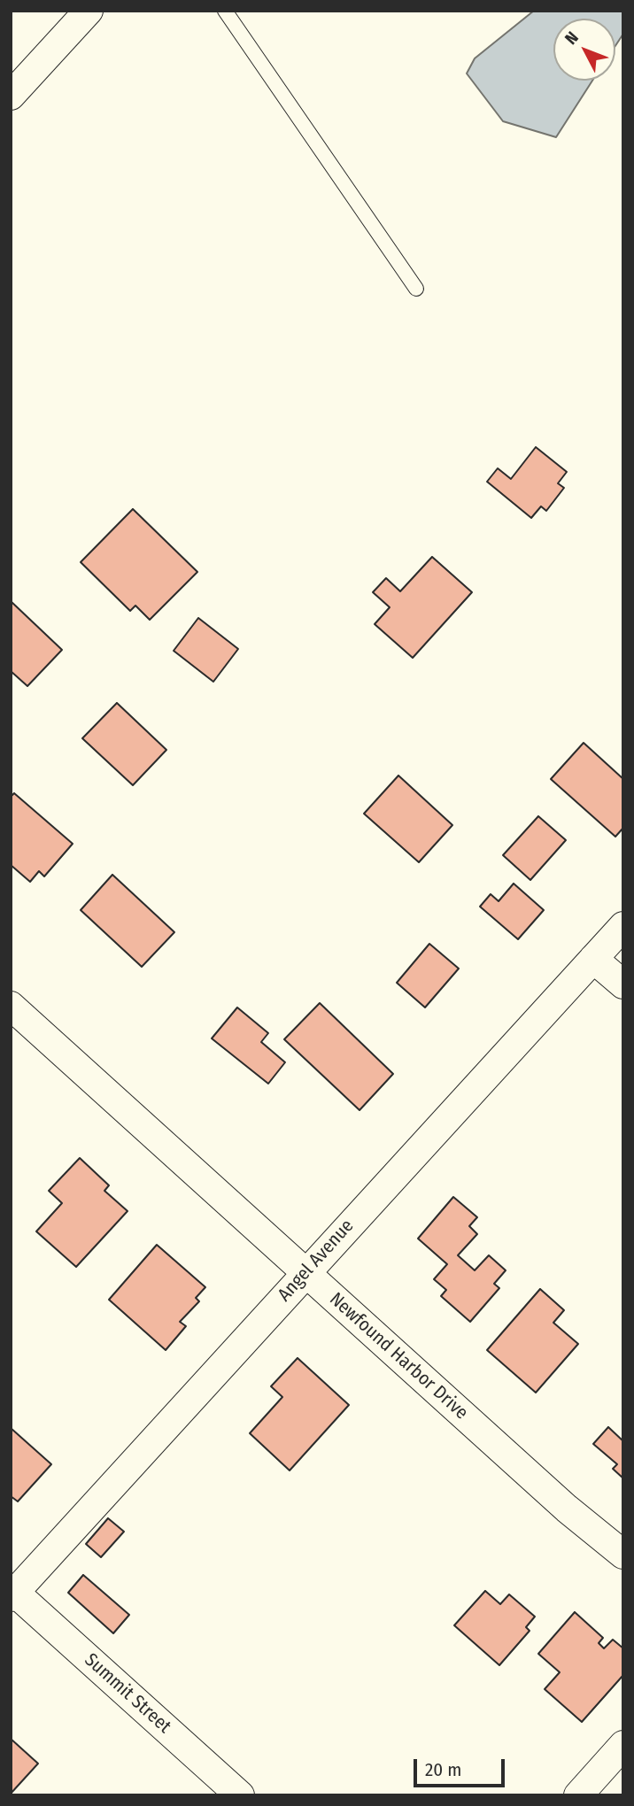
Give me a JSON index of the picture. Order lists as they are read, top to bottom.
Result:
{
  "streets": {
    "street": ["Angel Avenue", "Newfound Harbor Drive", "Summit Street"]
  },
  "crossings": [
    ["Angel Avenue", "Newfound Harbor Drive"],
    ["Angel Avenue", "Summit Street"]
  ],
  "scale_bar": "20 m",
  "north": "top left"
}
